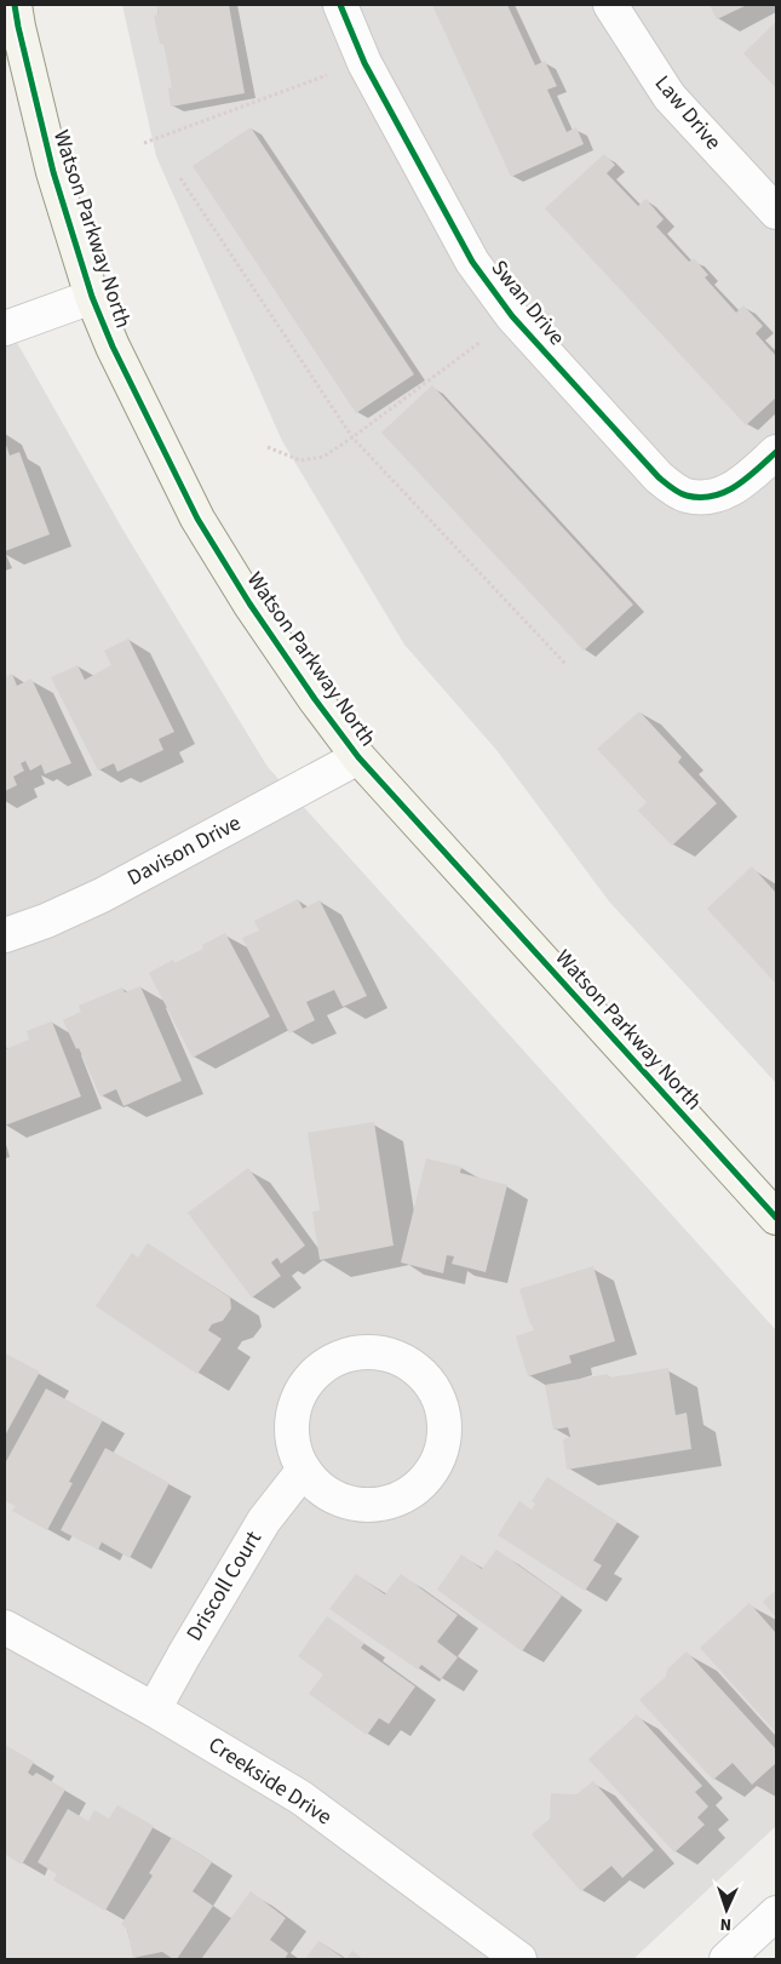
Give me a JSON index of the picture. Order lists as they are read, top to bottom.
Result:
{
  "streets": {
    "main road": ["Watson Parkway North"],
    "street": [
      "Law Drive",
      "Swan Drive",
      "Davison Drive",
      "Driscoll Court",
      "Creekside Drive"
    ]
  },
  "crossings": [
    ["Watson Parkway North", "Davison Drive"],
    ["Driscoll Court", "Creekside Drive"]
  ],
  "north": "bottom"
}
